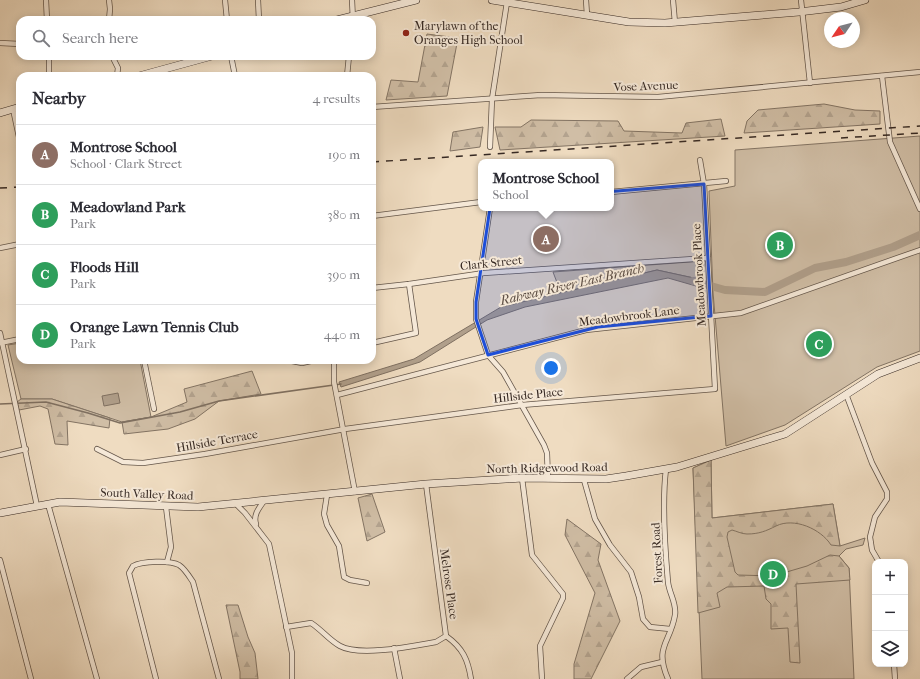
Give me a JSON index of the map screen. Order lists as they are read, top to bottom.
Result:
{
  "streets": {
    "street": [
      "Vose Avenue",
      "Clark Street",
      "Meadowbrook Place",
      "Meadowbrook Lane",
      "Hillside Place",
      "Hillside Terrace",
      "North Ridgewood Road",
      "South Valley Road",
      "Forest Road",
      "Melrose Place"
    ]
  },
  "crossings": [
    ["Clark Street", "Meadowbrook Place"],
    ["Meadowbrook Place", "Meadowbrook Lane"],
    ["Meadowbrook Place", "Hillside Place"],
    ["Hillside Place", "Hillside Terrace"],
    ["North Ridgewood Road", "South Valley Road"],
    ["North Ridgewood Road", "Forest Road"],
    ["North Ridgewood Road", "Melrose Place"]
  ],
  "water": ["Rahway River East Branch"],
  "places": ["Marylawn of the Oranges High School"],
  "north": "bottom left",
  "page": {
    "search": "Search here",
    "heading": ["Nearby", "4 results"],
    "list": [
      {
        "mark": "A",
        "name": "Montrose School",
        "note": "School · Clark Street",
        "value": "190 m"
      },
      {
        "mark": "B",
        "name": "Meadowland Park",
        "note": "Park",
        "value": "380 m"
      },
      {
        "mark": "C",
        "name": "Floods Hill",
        "note": "Park",
        "value": "390 m"
      },
      {
        "mark": "D",
        "name": "Orange Lawn Tennis Club",
        "note": "Park",
        "value": "440 m"
      }
    ],
    "popup": ["Montrose School", "School"],
    "pins": [
      "A",
      "B",
      "C",
      "D"
    ],
    "map_buttons": ["+", "−"]
  }
}
